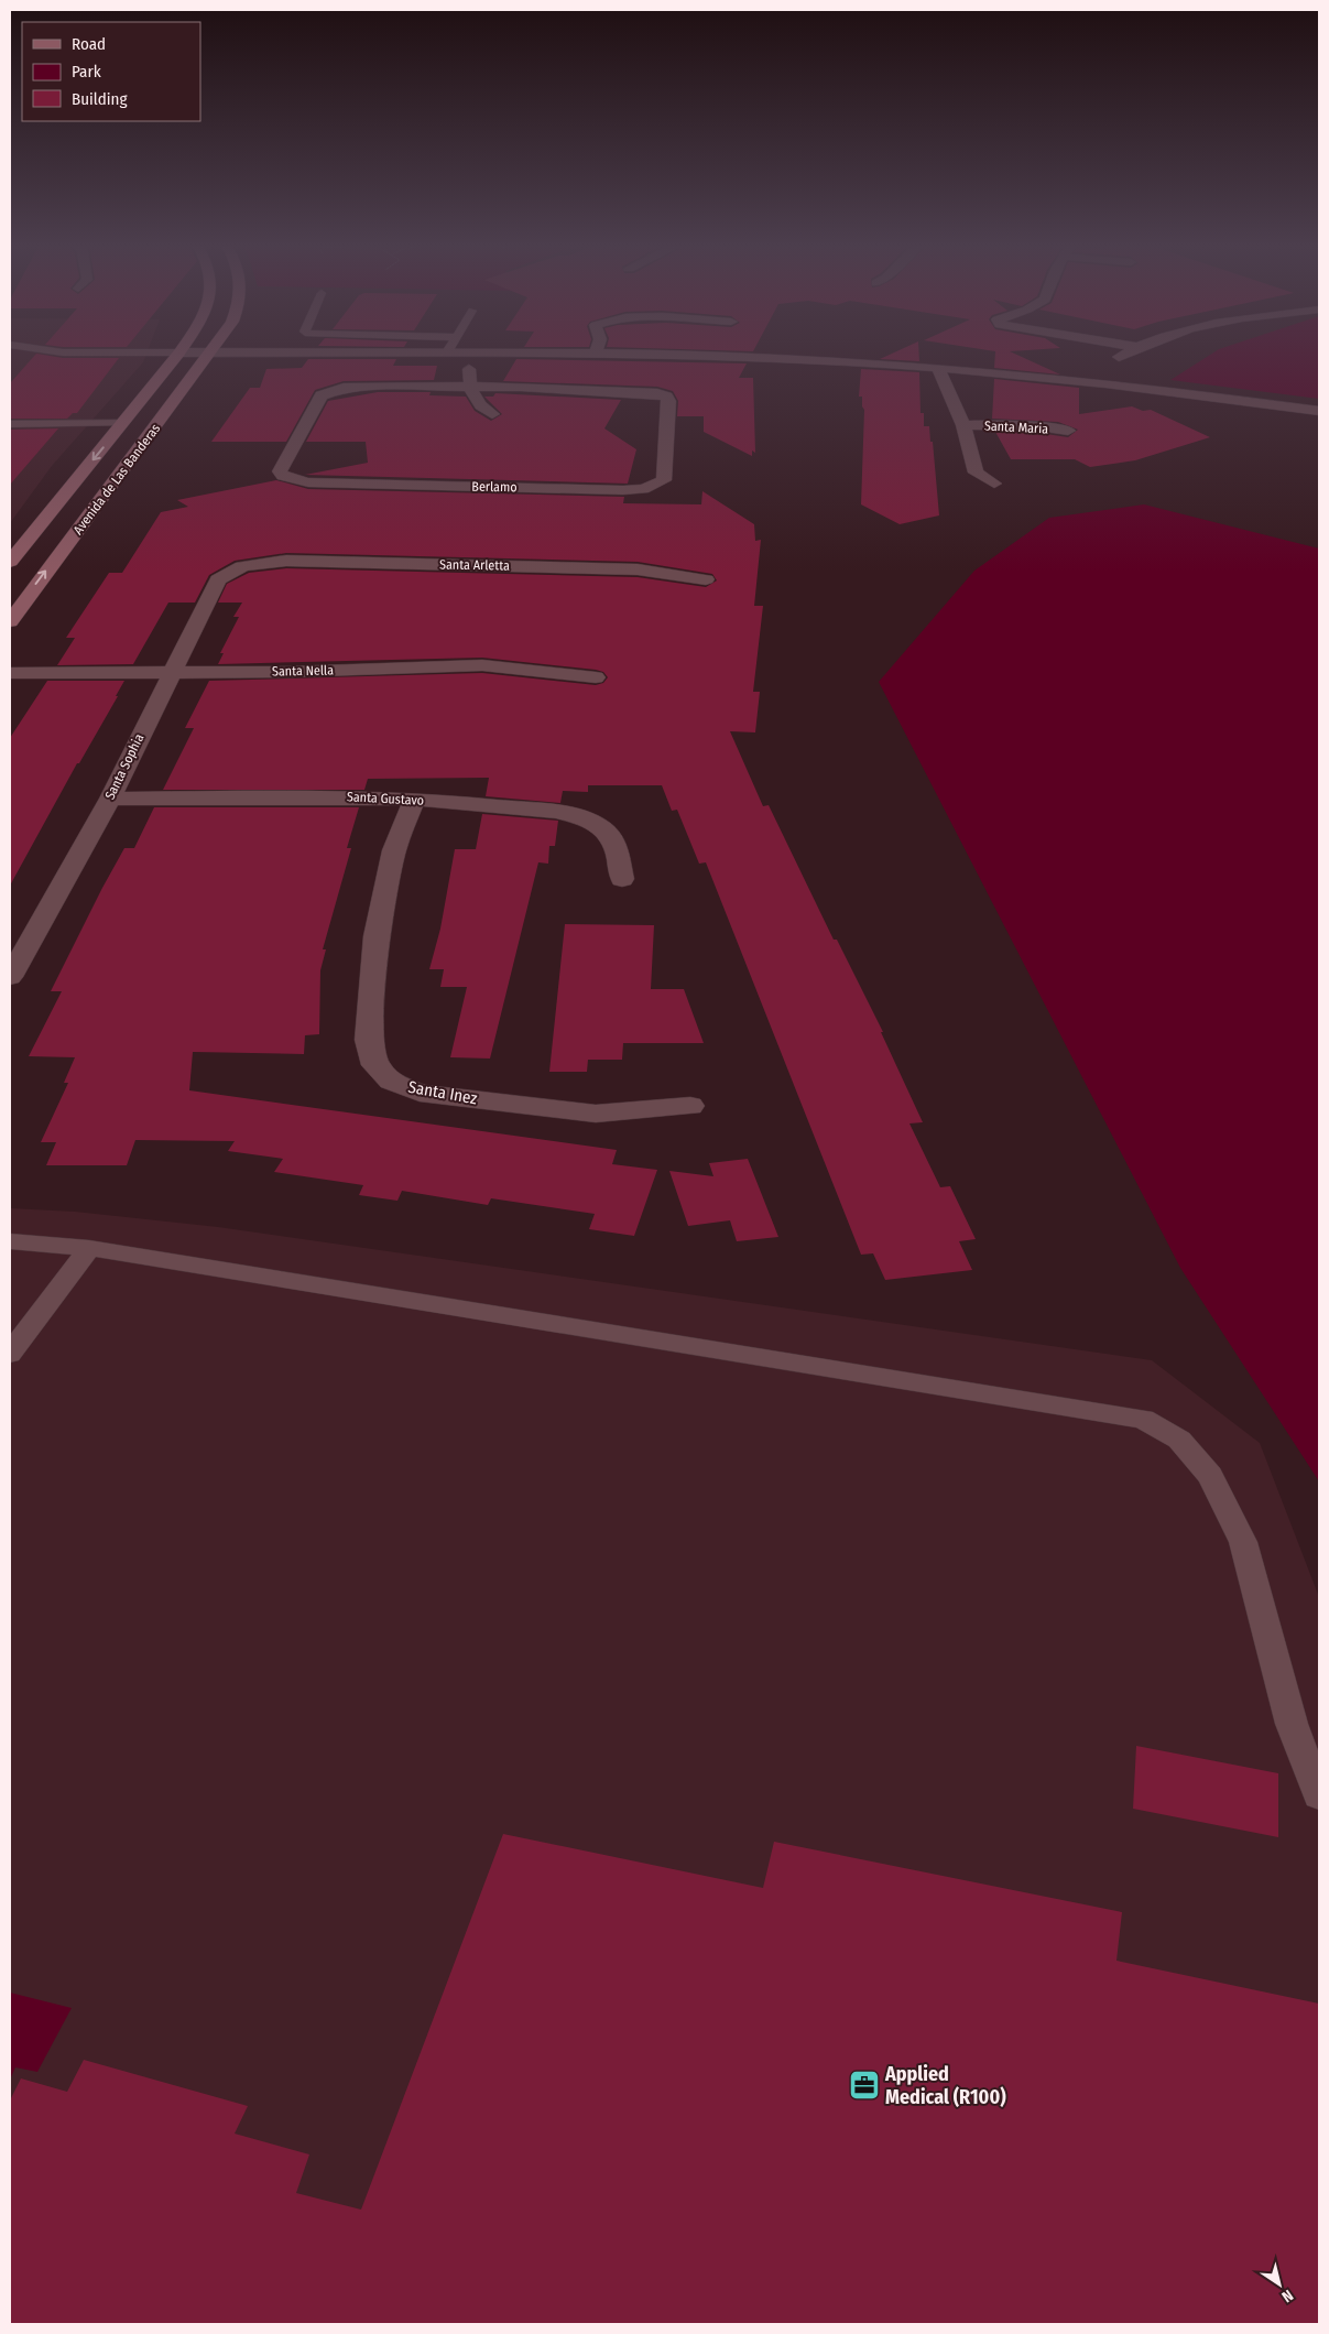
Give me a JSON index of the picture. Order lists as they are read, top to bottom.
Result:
{
  "streets": {
    "main road": ["Avenida de Las Banderas"],
    "street": [
      "Santa Maria",
      "Berlamo",
      "Santa Arletta",
      "Santa Nella",
      "Santa Sophia",
      "Santa Gustavo",
      "Santa Inez"
    ]
  },
  "crossings": [
    ["Santa Arletta", "Santa Sophia"],
    ["Santa Nella", "Santa Sophia"],
    ["Santa Sophia", "Santa Gustavo"],
    ["Santa Gustavo", "Santa Inez"]
  ],
  "places": {
    "office": ["Applied Medical (R100)"]
  },
  "legend": ["Road", "Park", "Building"],
  "north": "bottom right"
}
